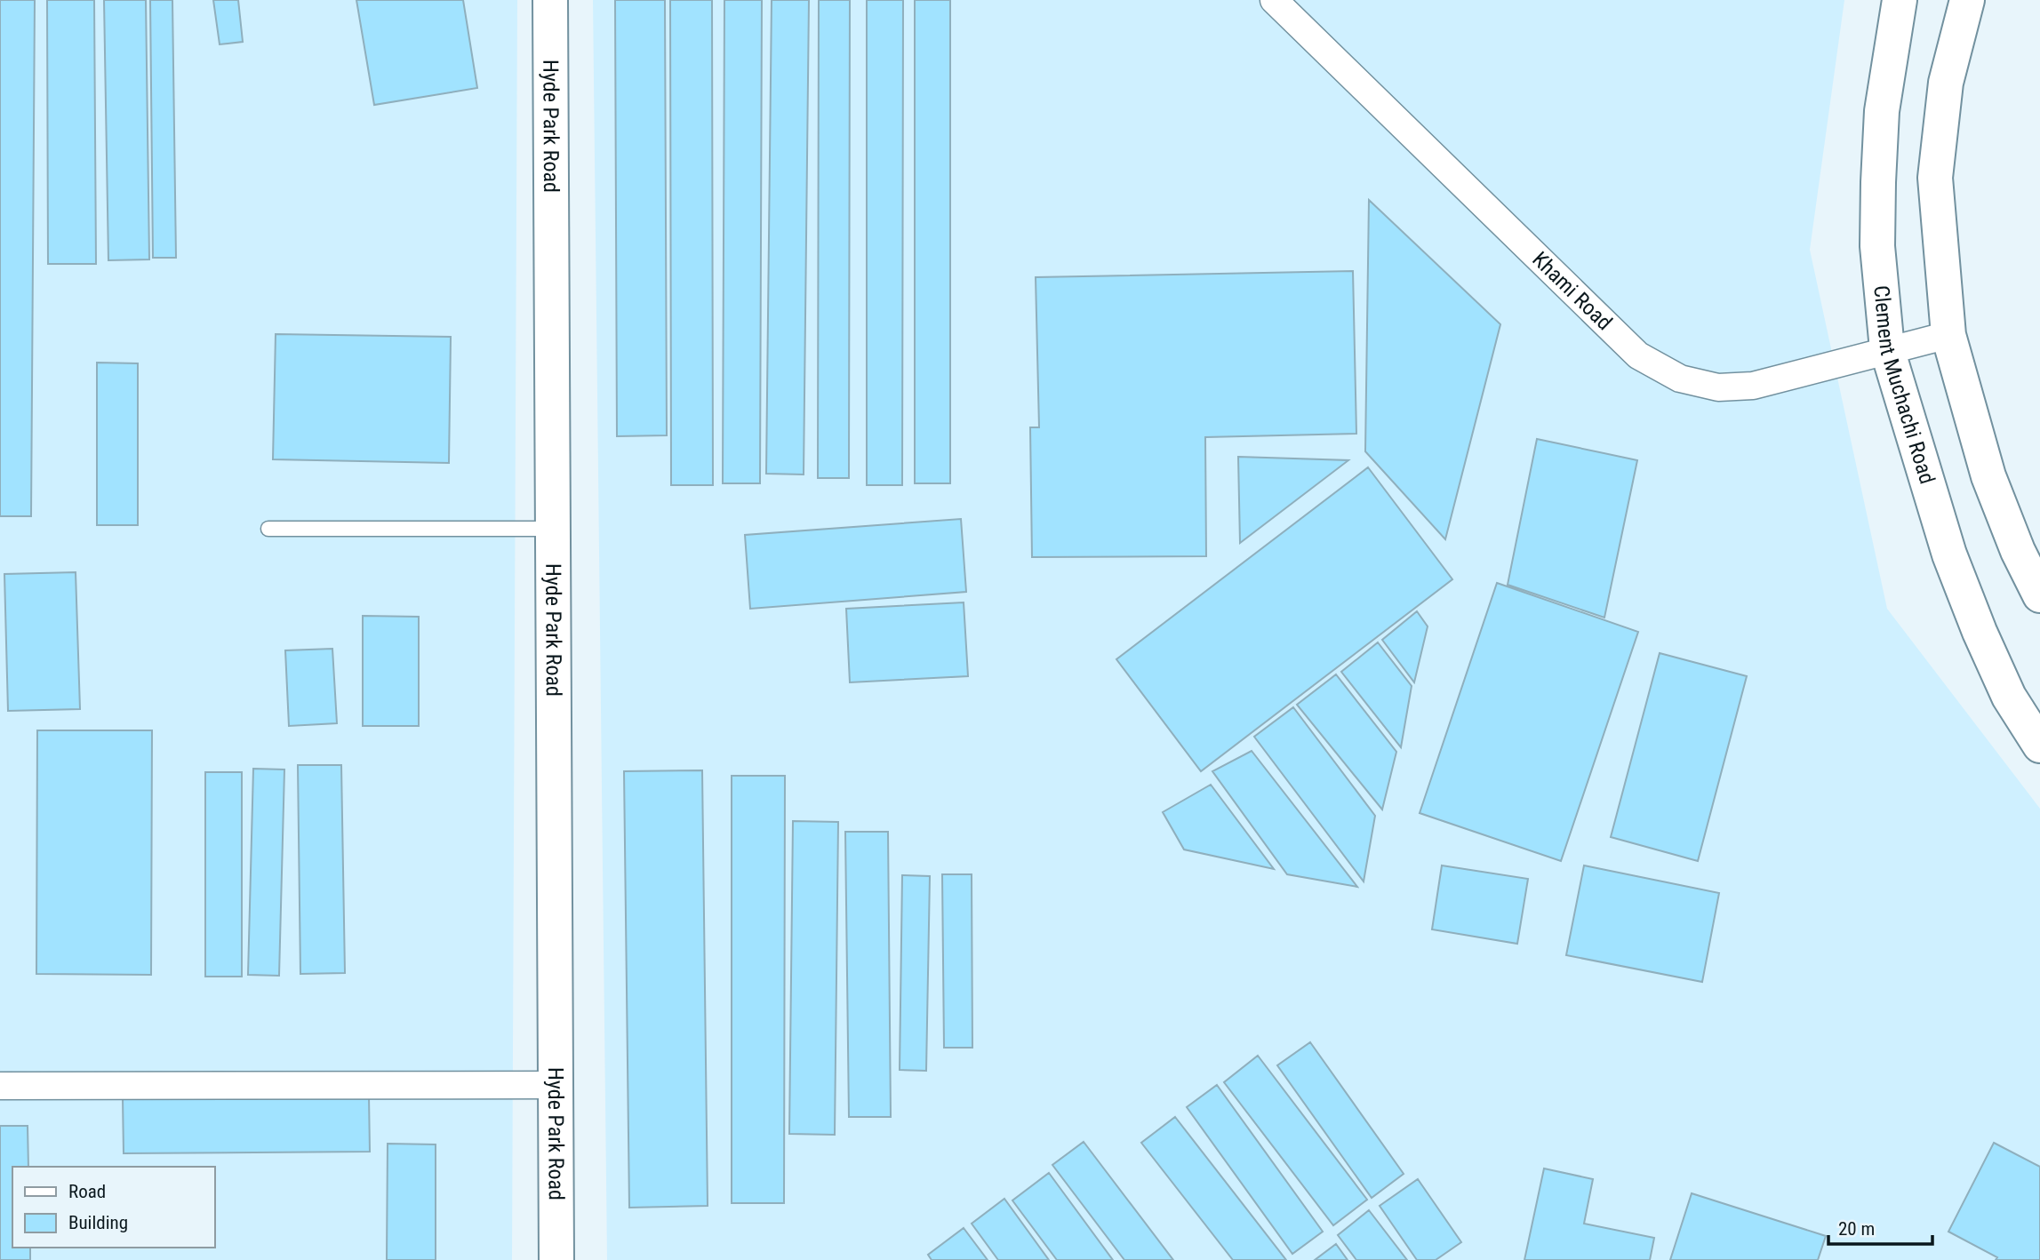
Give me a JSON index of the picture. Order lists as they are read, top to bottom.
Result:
{
  "streets": {
    "main road": ["Hyde Park Road", "Clement Muchachi Road"],
    "street": ["Khami Road"]
  },
  "crossings": [
    ["Khami Road", "Clement Muchachi Road"]
  ],
  "legend": ["Road", "Building"],
  "scale_bar": "20 m"
}
